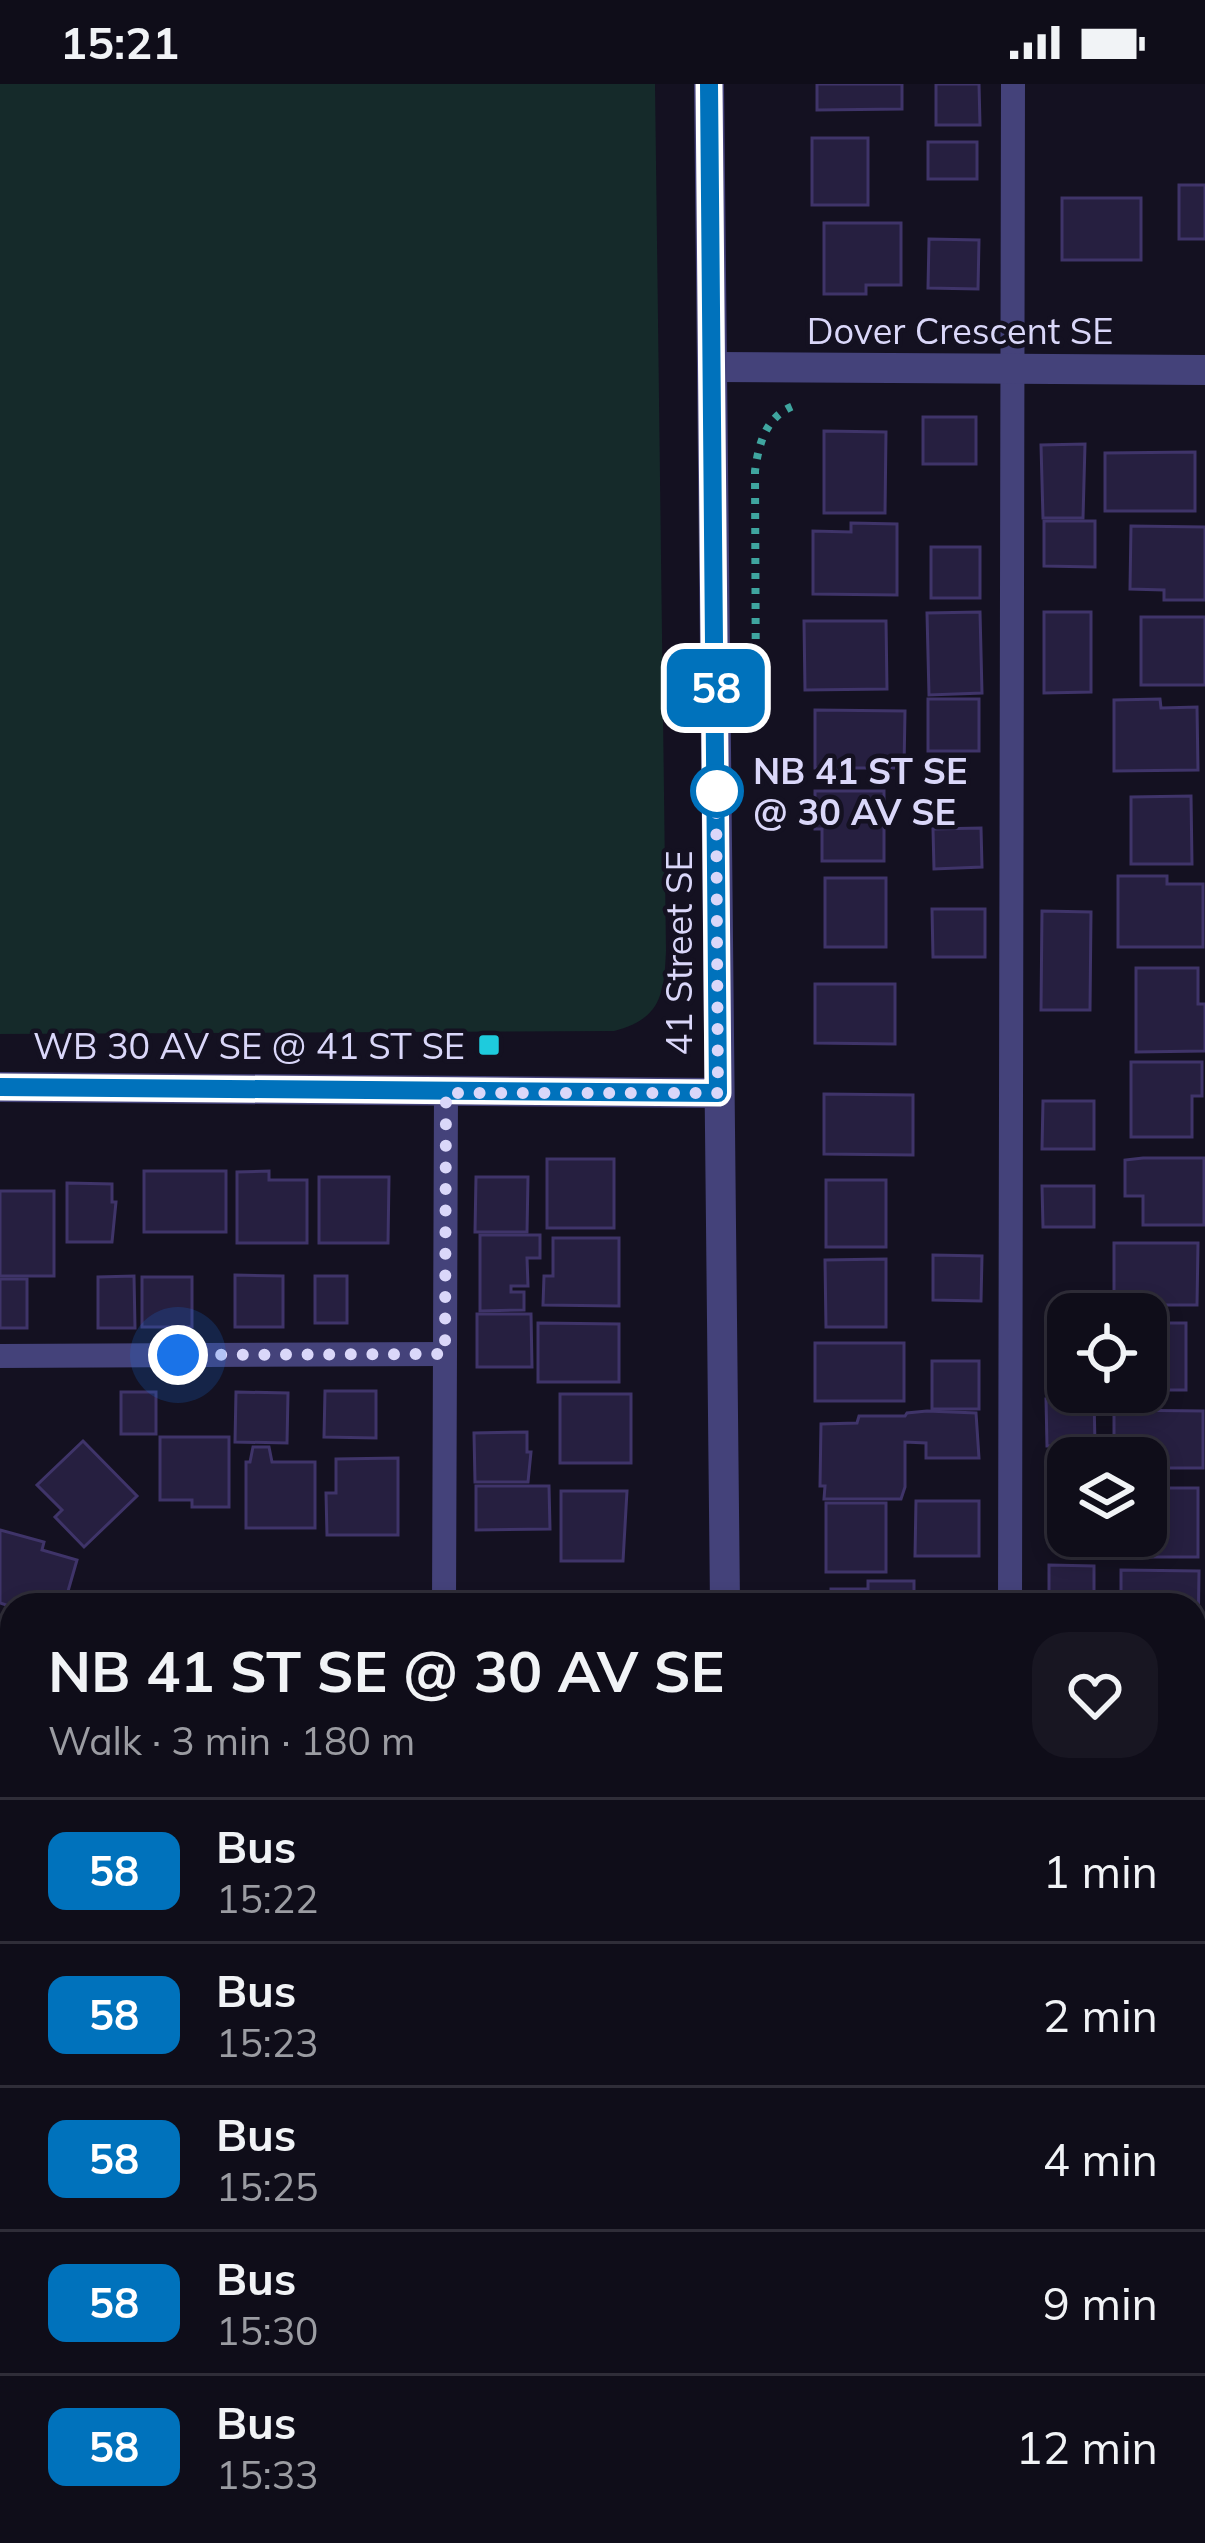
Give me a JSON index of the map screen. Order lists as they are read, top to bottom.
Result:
{
  "streets": {
    "street": ["Dover Crescent SE", "41 Street SE"]
  },
  "crossings": [
    ["Dover Crescent SE", "41 Street SE"]
  ],
  "places": {
    "other": ["NB 41 ST SE @ 30 AV SE"],
    "transit": ["WB 30 AV SE @ 41 ST SE"]
  },
  "lines": ["bus line 58"],
  "page": {
    "status": "15:21",
    "on_map": "58",
    "heading": ["NB 41 ST SE @ 30 AV SE", "Walk · 3 min · 180 m"],
    "list": [
      {
        "mark": "58",
        "name": "Bus",
        "note": "15:22",
        "value": "1 min"
      },
      {
        "mark": "58",
        "name": "Bus",
        "note": "15:23",
        "value": "2 min"
      },
      {
        "mark": "58",
        "name": "Bus",
        "note": "15:25",
        "value": "4 min"
      },
      {
        "mark": "58",
        "name": "Bus",
        "note": "15:30",
        "value": "9 min"
      },
      {
        "mark": "58",
        "name": "Bus",
        "note": "15:33",
        "value": "12 min"
      }
    ]
  }
}
